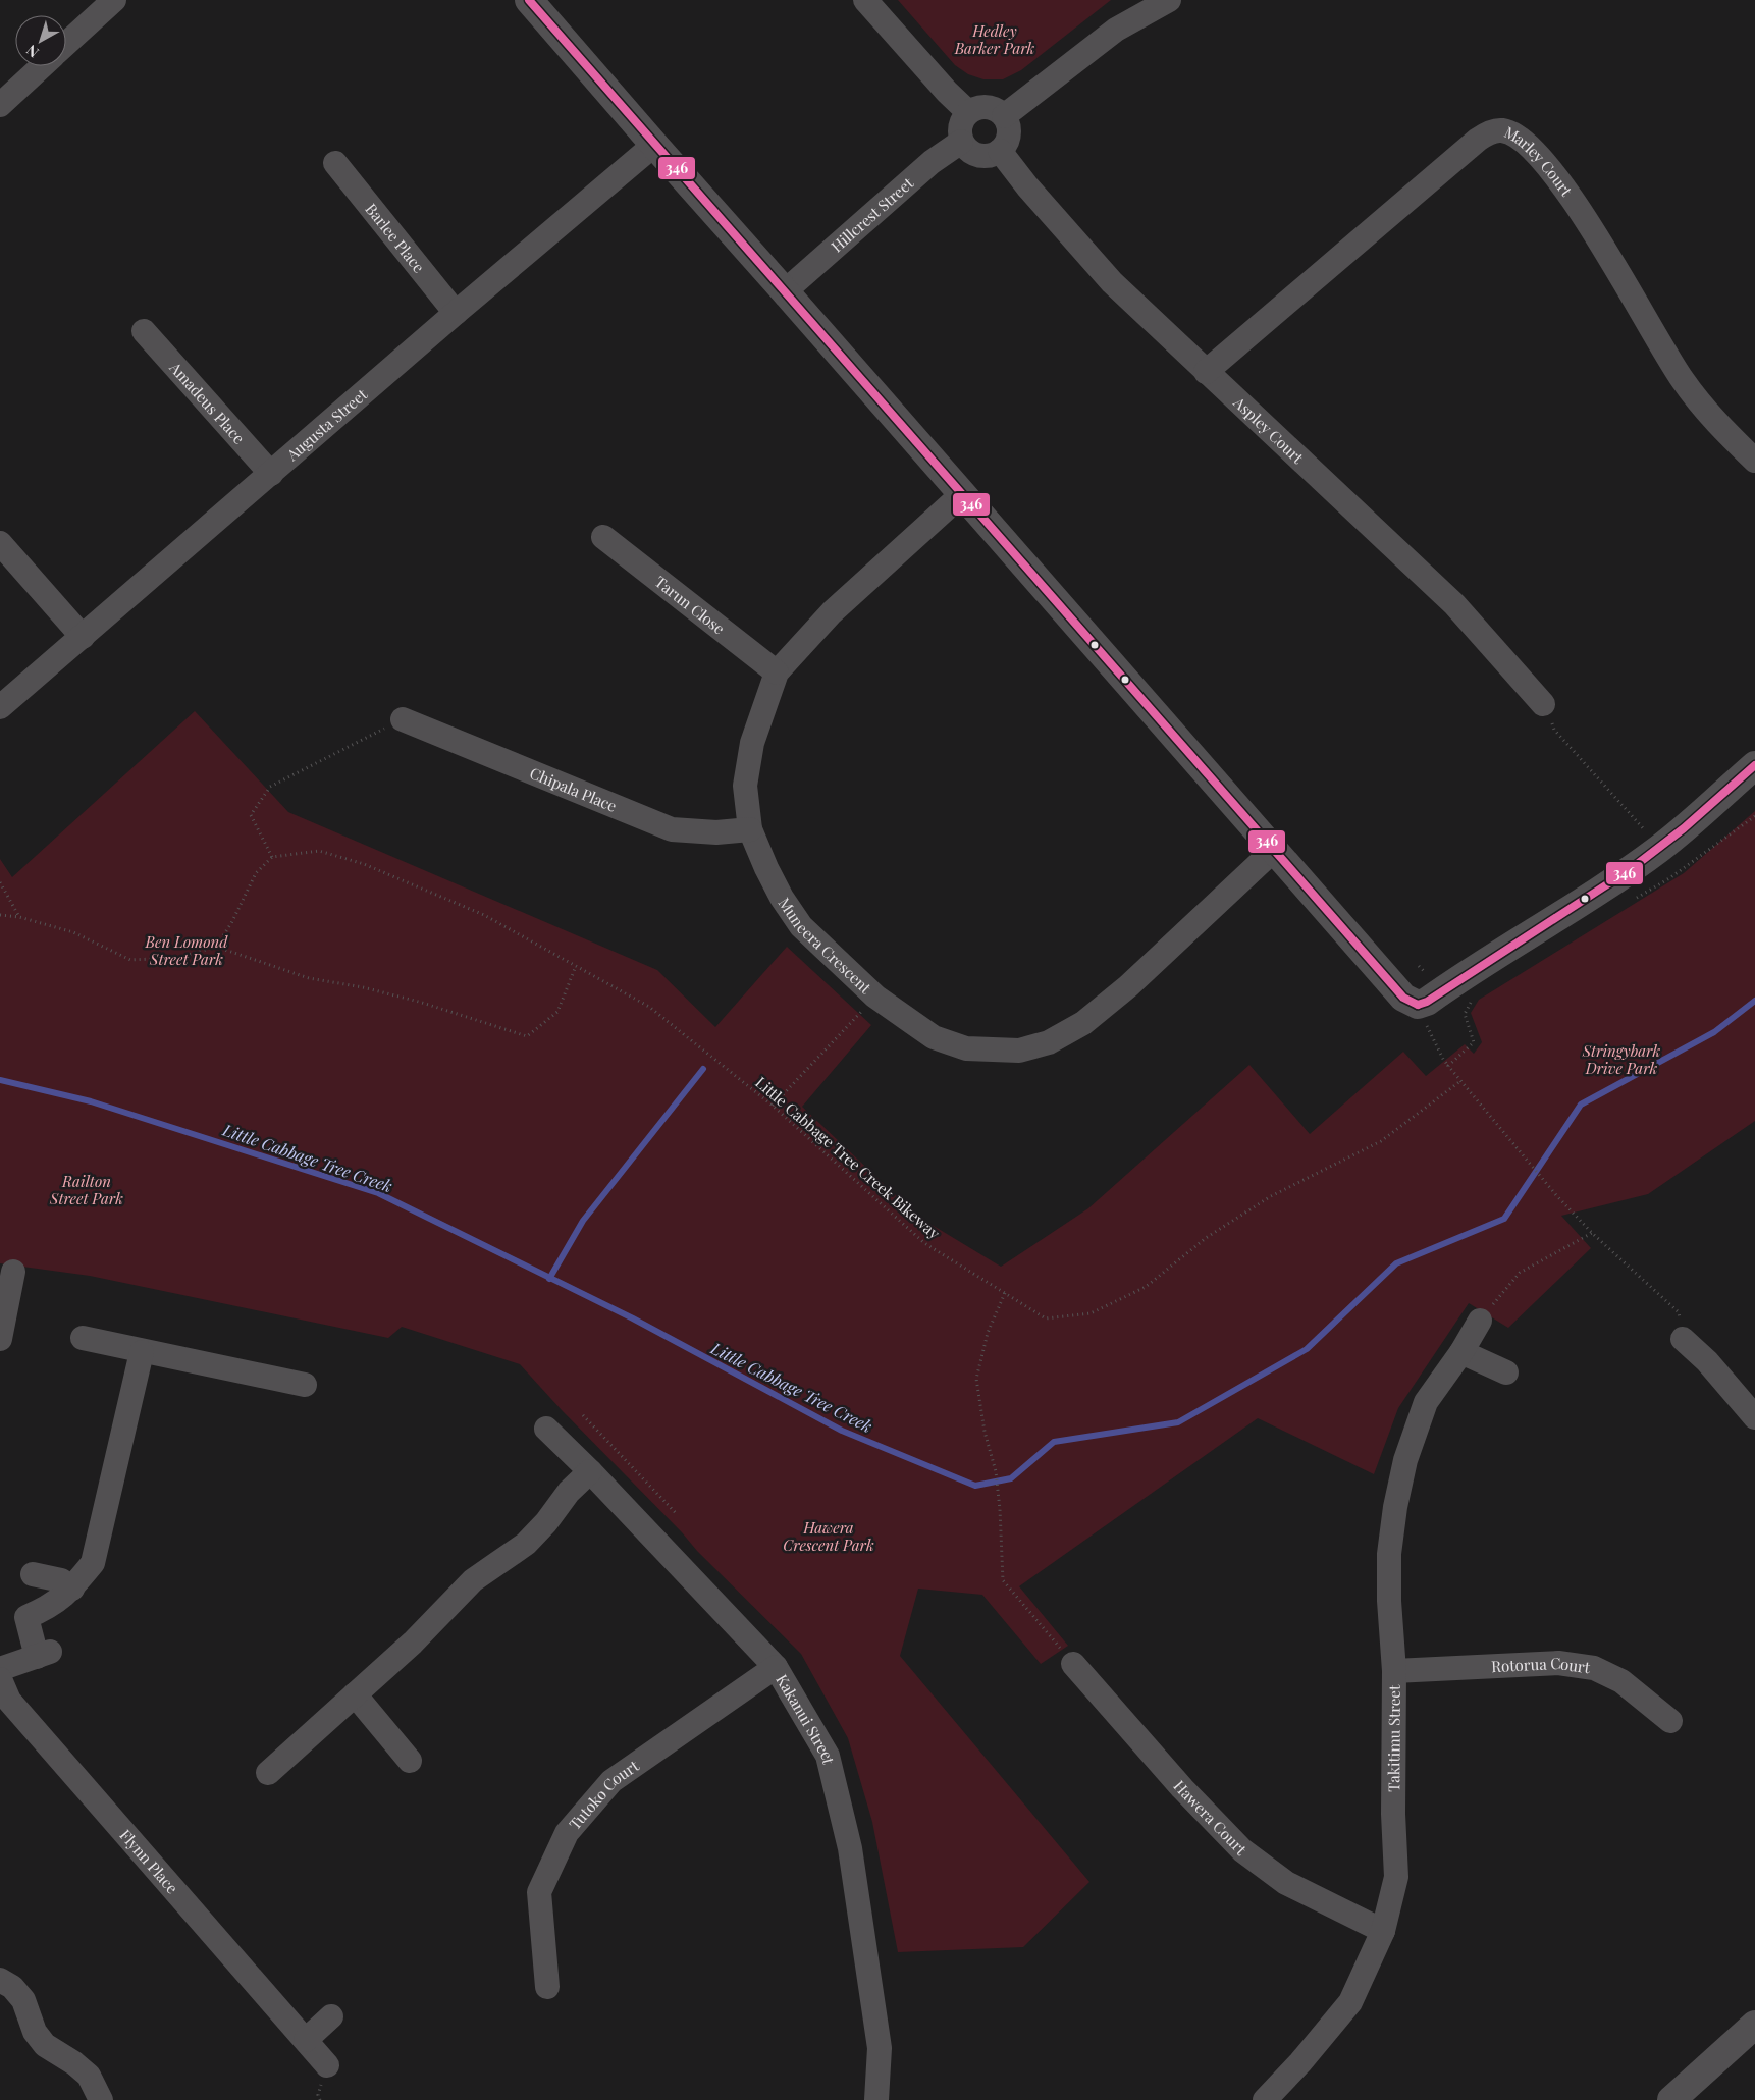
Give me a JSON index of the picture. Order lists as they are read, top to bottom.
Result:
{
  "streets": {
    "street": [
      "Marley Court",
      "Hillcrest Street",
      "Barlee Place",
      "Amadeus Place",
      "Augusta Street",
      "Aspley Court",
      "Tarun Close",
      "Chipala Place",
      "Muneera Crescent",
      "Rotorua Court",
      "Kakanui Street",
      "Takitimu Street",
      "Tutoko Court",
      "Hawera Court",
      "Flynn Place"
    ],
    "path": ["Little Cabbage Tree Creek Bikeway"]
  },
  "crossings": [
    ["Marley Court", "Aspley Court"],
    ["Hillcrest Street", "Aspley Court"],
    ["Barlee Place", "Augusta Street"],
    ["Amadeus Place", "Augusta Street"],
    ["Tarun Close", "Muneera Crescent"],
    ["Chipala Place", "Muneera Crescent"],
    ["Rotorua Court", "Takitimu Street"],
    ["Kakanui Street", "Tutoko Court"],
    ["Takitimu Street", "Hawera Court"]
  ],
  "water": ["Little Cabbage Tree Creek"],
  "parks": [
    "Hedley Barker Park",
    "Ben Lomond Street Park",
    "Stringybark Drive Park",
    "Railton Street Park",
    "Hawera Crescent Park"
  ],
  "lines": ["transit line 346"],
  "north": "bottom left"
}
